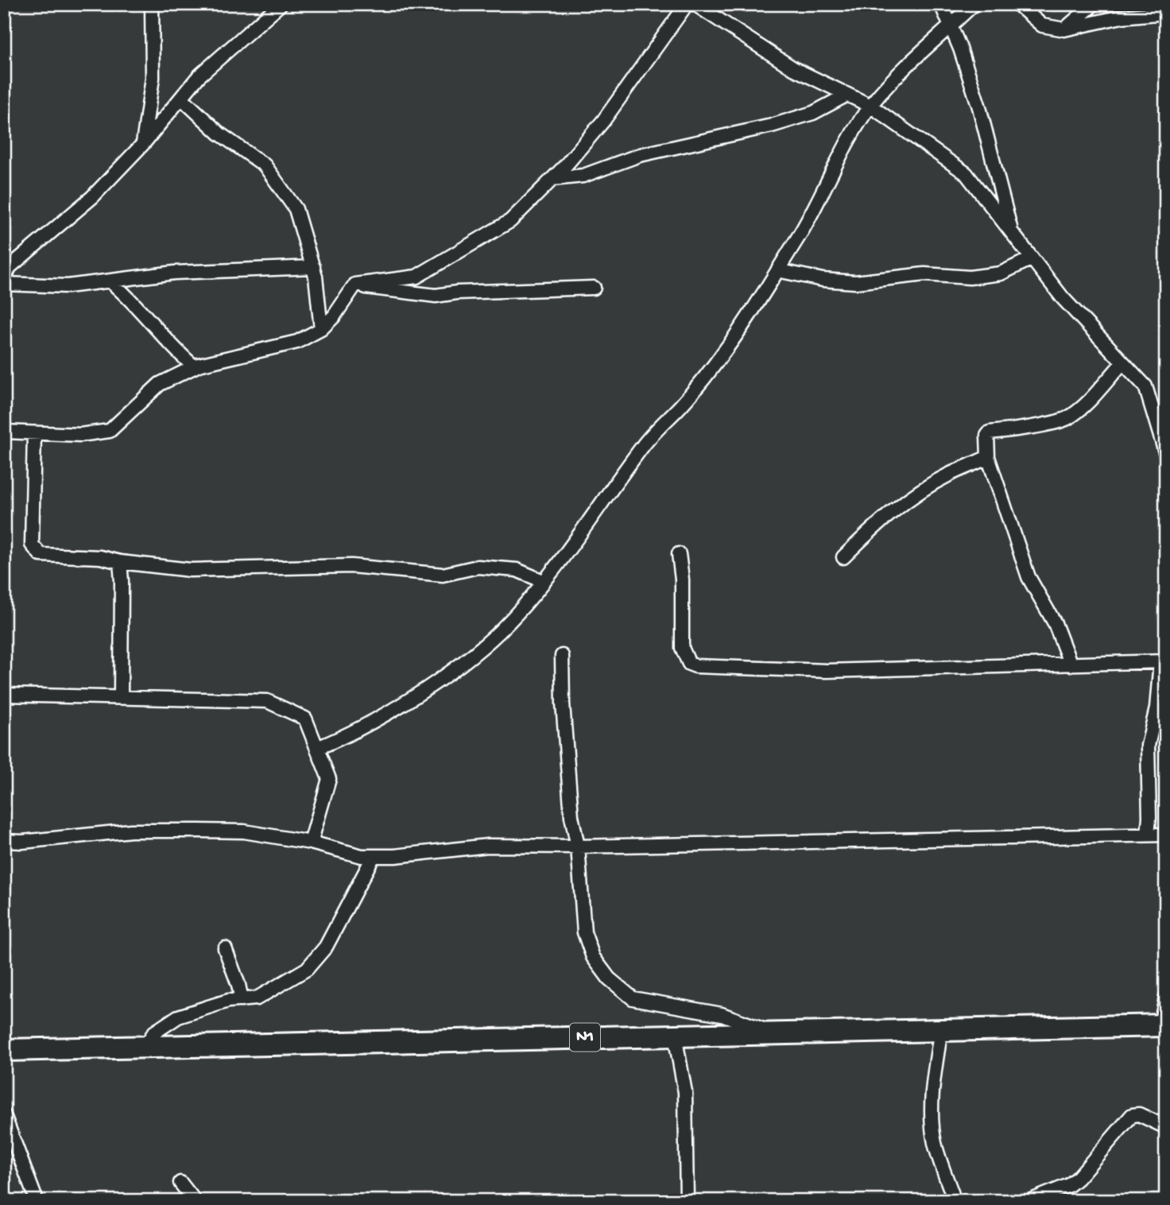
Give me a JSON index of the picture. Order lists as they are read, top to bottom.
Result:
{
  "streets": {
    "highway": ["N1"]
  }
}
